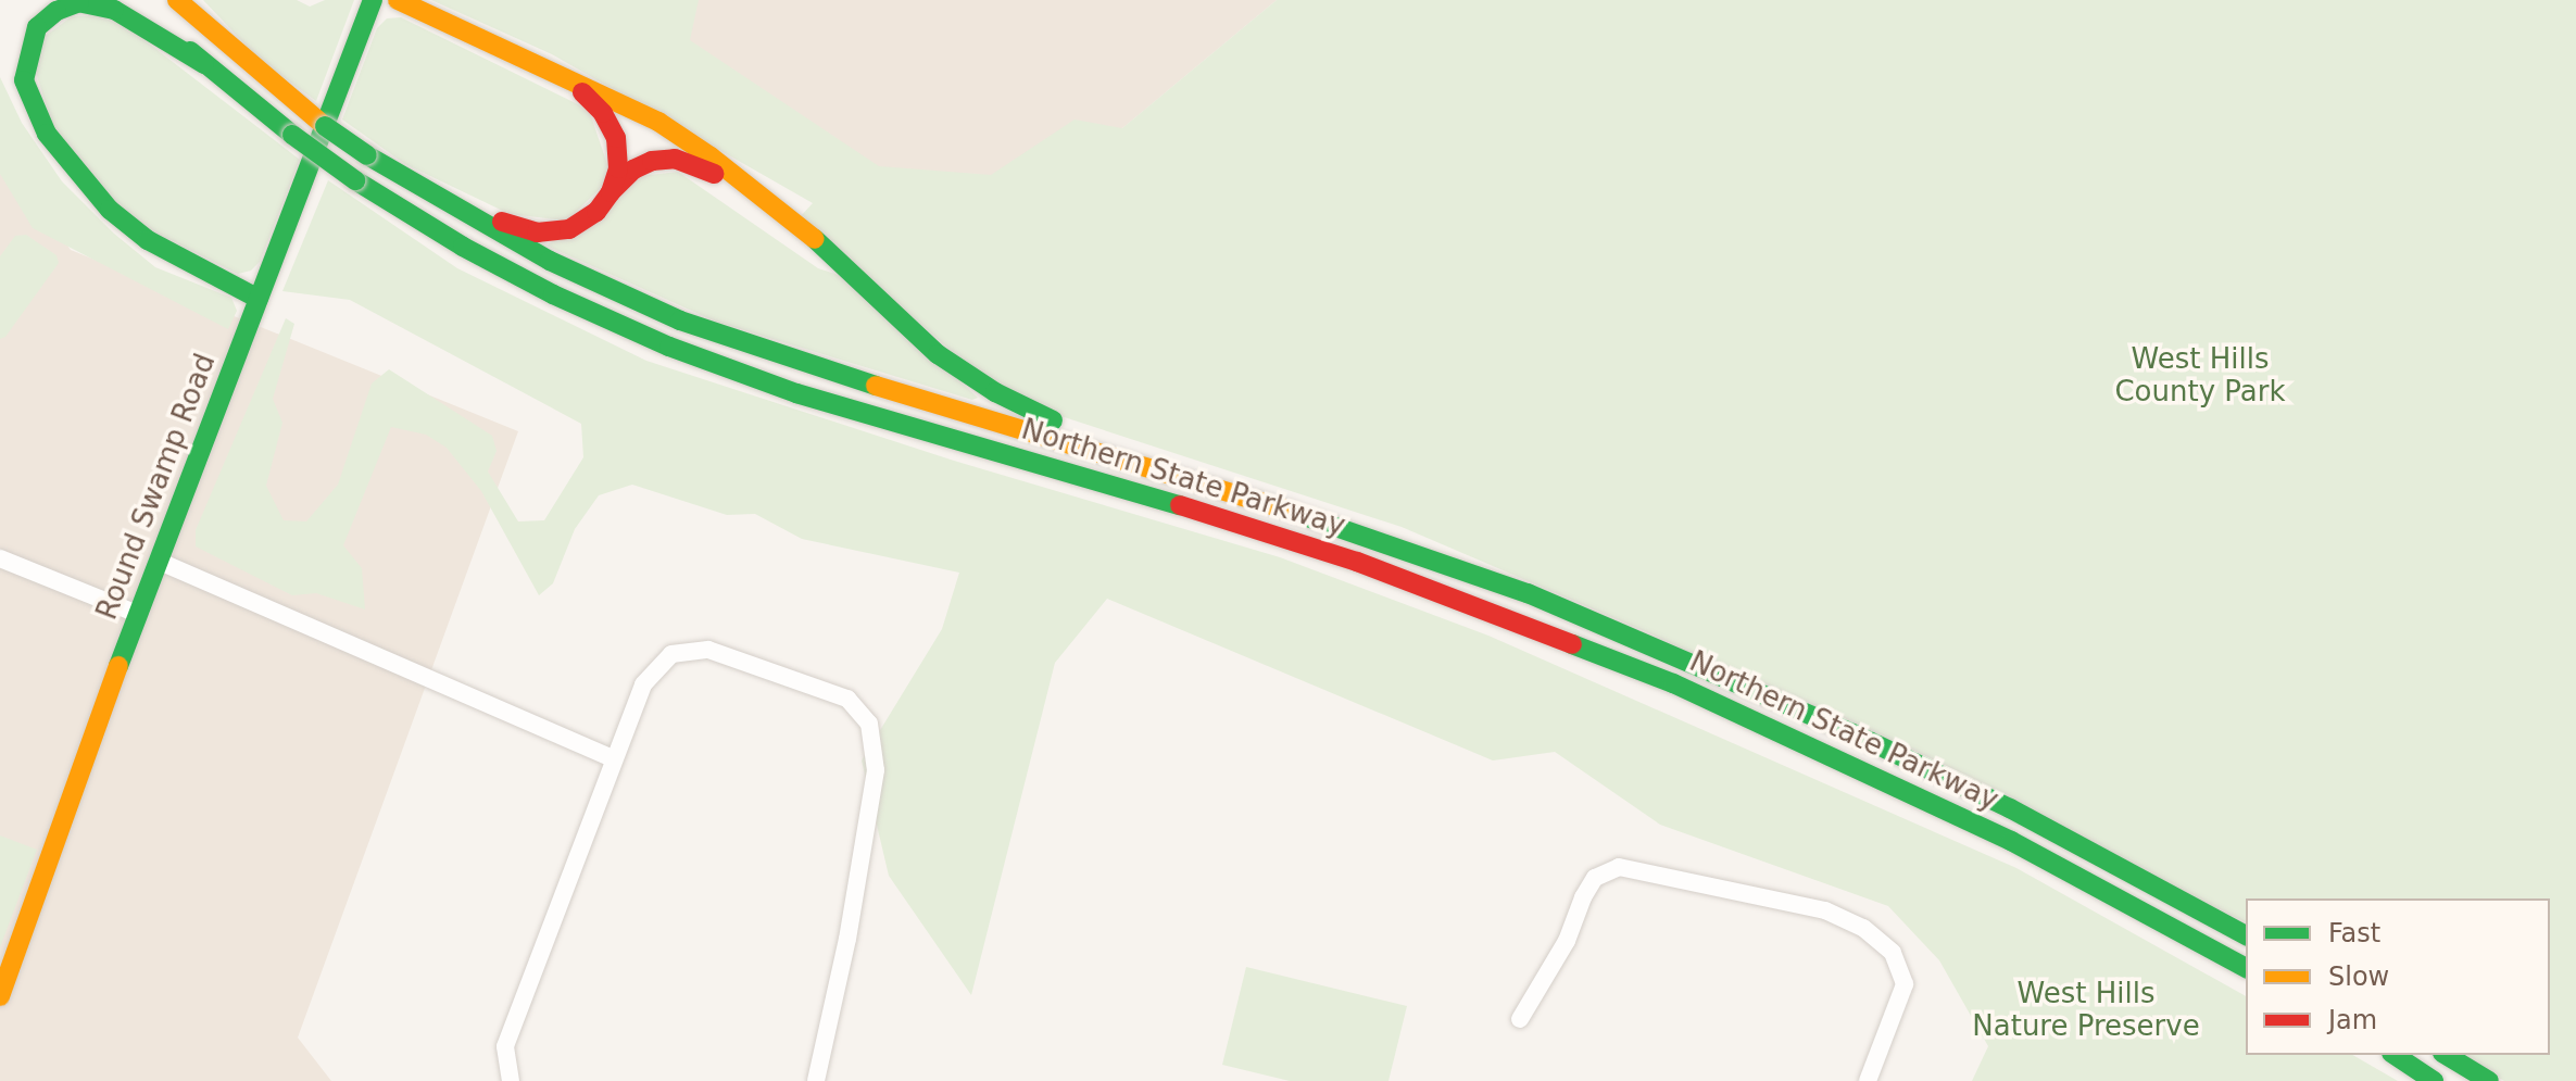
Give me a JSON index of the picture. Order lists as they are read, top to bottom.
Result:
{
  "streets": {
    "main road": ["Northern State Parkway", "Round Swamp Road"]
  },
  "parks": ["West Hills County Park", "West Hills Nature Preserve"],
  "legend": ["Fast", "Slow", "Jam"]
}
